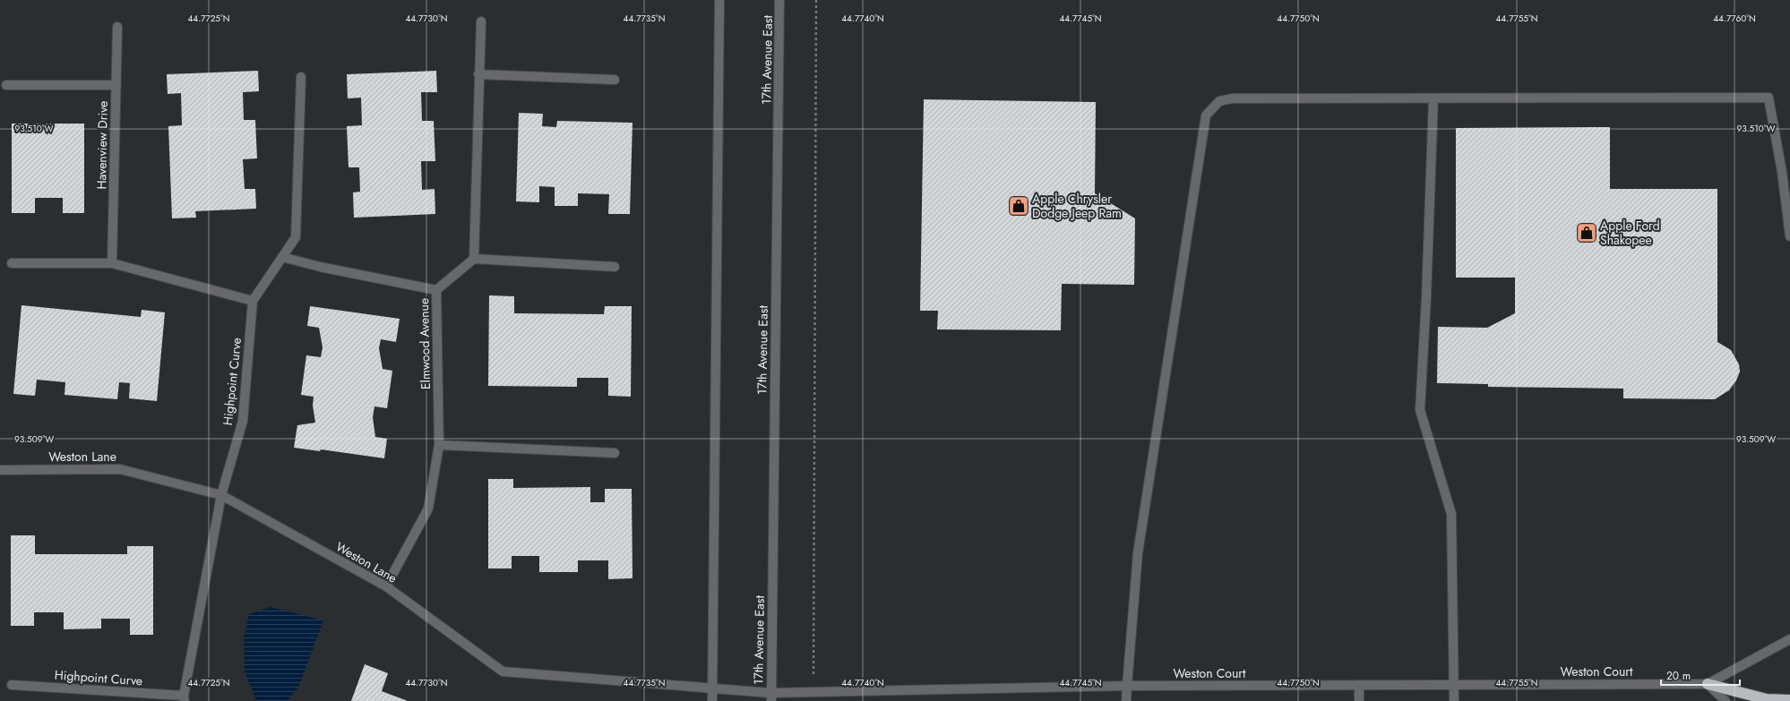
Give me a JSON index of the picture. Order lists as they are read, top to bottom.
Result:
{
  "streets": {
    "street": [
      "17th Avenue East",
      "Havenview Drive",
      "Elmwood Avenue",
      "Highpoint Curve",
      "Weston Lane",
      "Weston Court"
    ]
  },
  "crossings": [
    ["17th Avenue East", "Weston Court"],
    ["Elmwood Avenue", "Weston Lane"],
    ["Highpoint Curve", "Weston Lane"],
    ["Weston Lane", "Weston Court"]
  ],
  "places": {
    "shop": ["Apple Chrysler Dodge Jeep Ram", "Apple Ford Shakopee"]
  },
  "scale_bar": "20 m",
  "coordinates": [
    "44.7725°N",
    "44.7730°N",
    "44.7735°N",
    "44.7740°N",
    "44.7745°N",
    "44.7750°N",
    "44.7755°N",
    "44.7760°N",
    "93.510°W",
    "93.509°W"
  ]
}
